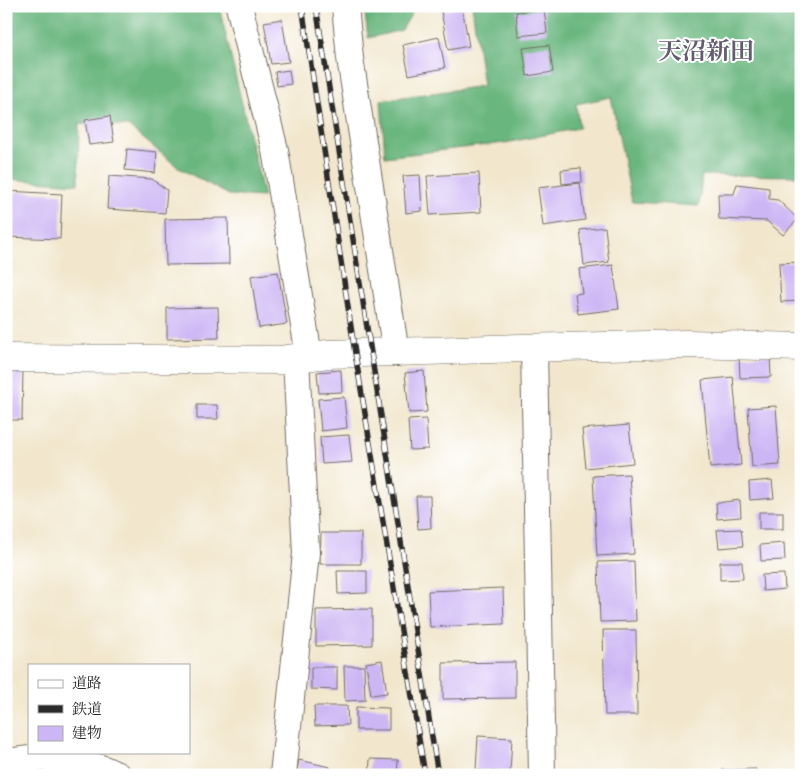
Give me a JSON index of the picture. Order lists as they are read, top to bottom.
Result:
{
  "districts": ["天沼新田"],
  "legend": ["道路", "鉄道", "建物"]
}
